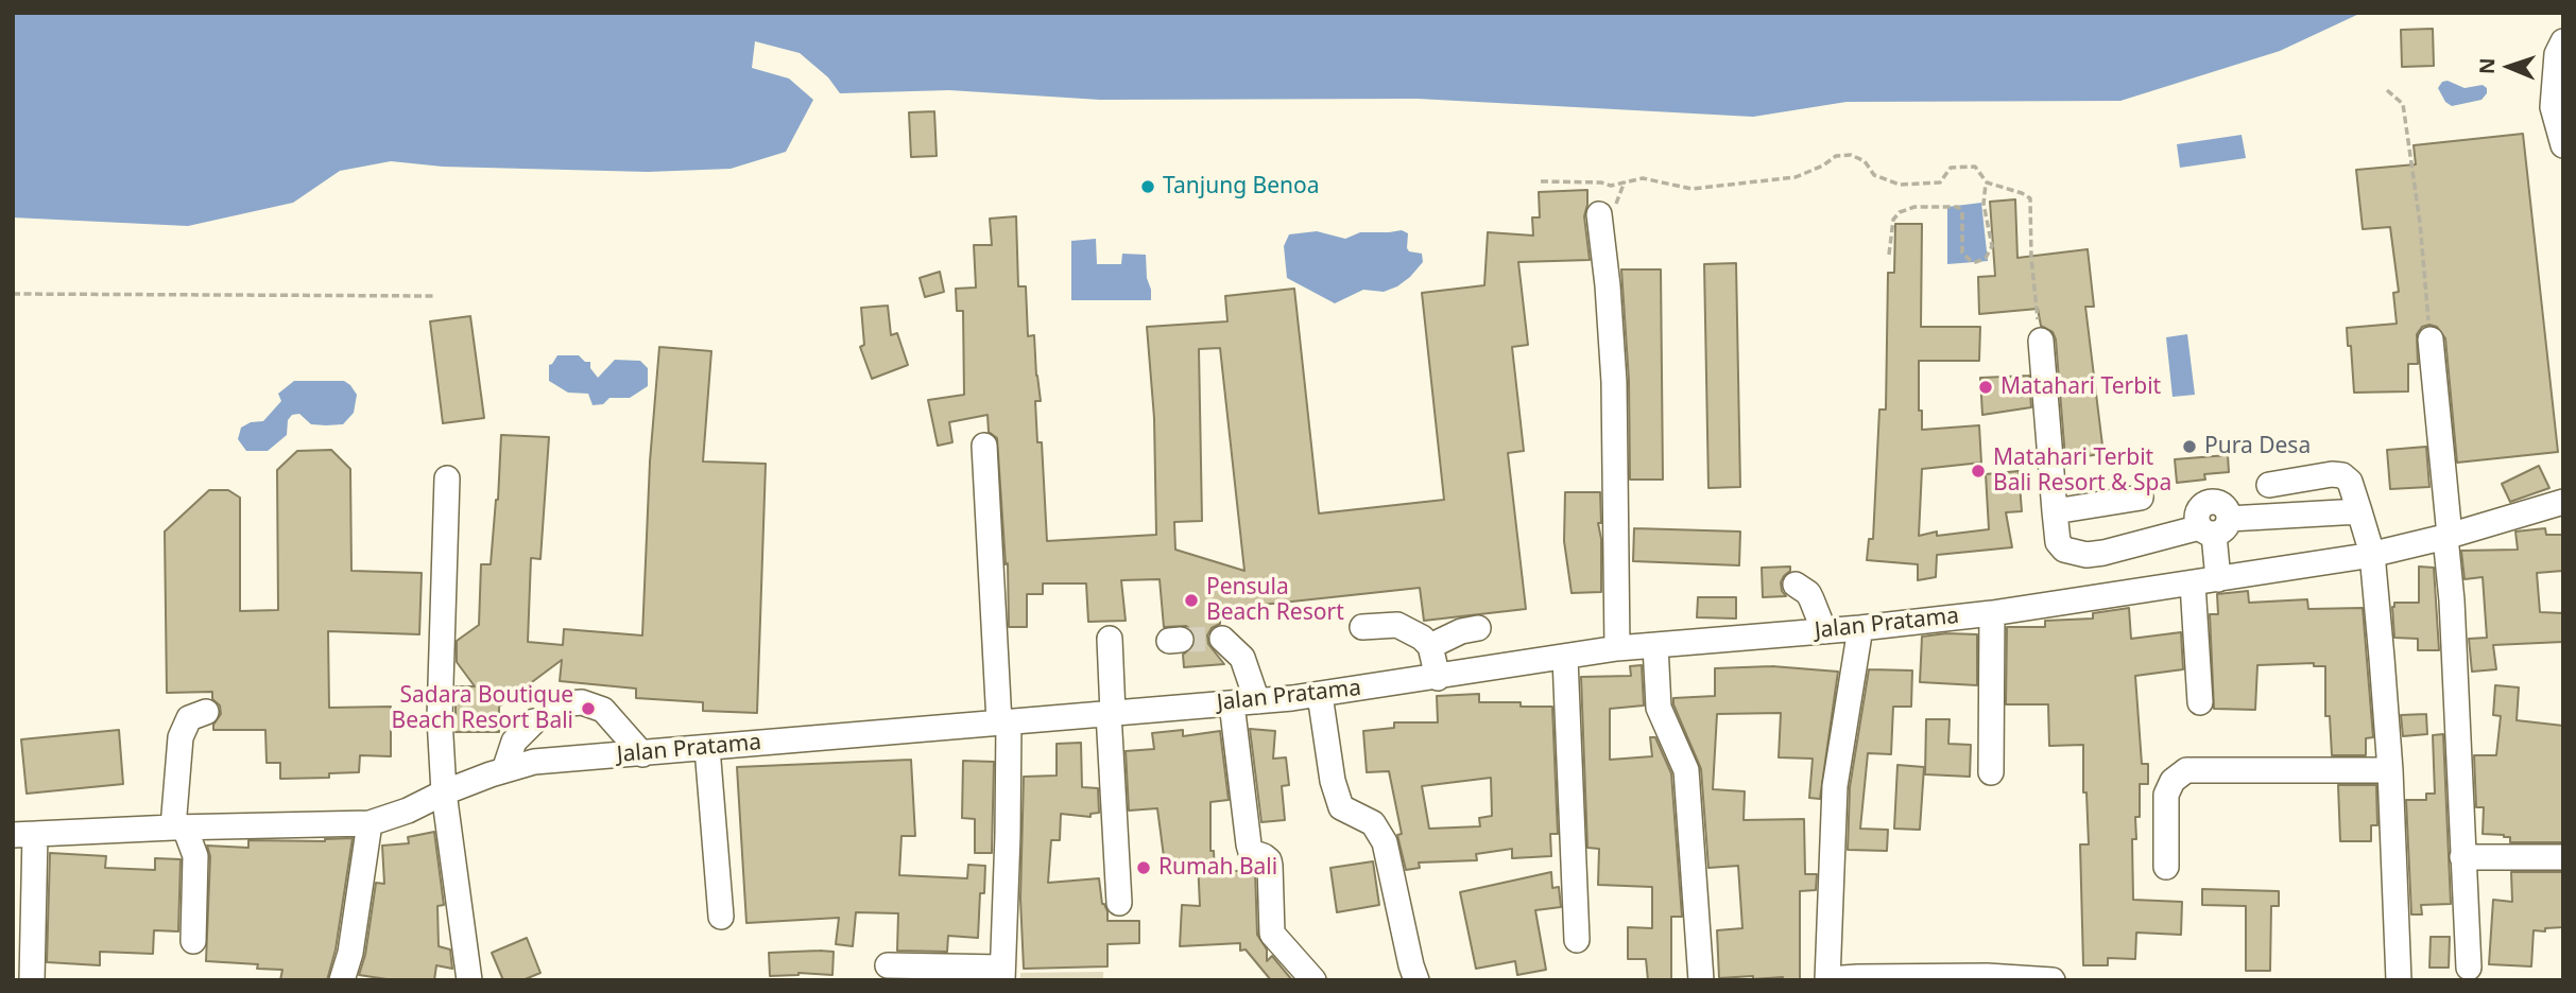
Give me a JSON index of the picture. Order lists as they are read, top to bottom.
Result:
{
  "streets": {
    "street": ["Jalan Pratama"]
  },
  "places": [
    "Tanjung Benoa",
    "Matahari Terbit",
    "Pura Desa",
    "Matahari Terbit Bali Resort & Spa",
    "Pensula Beach Resort",
    "Sadara Boutique Beach Resort Bali",
    "Rumah Bali"
  ],
  "north": "left"
}
